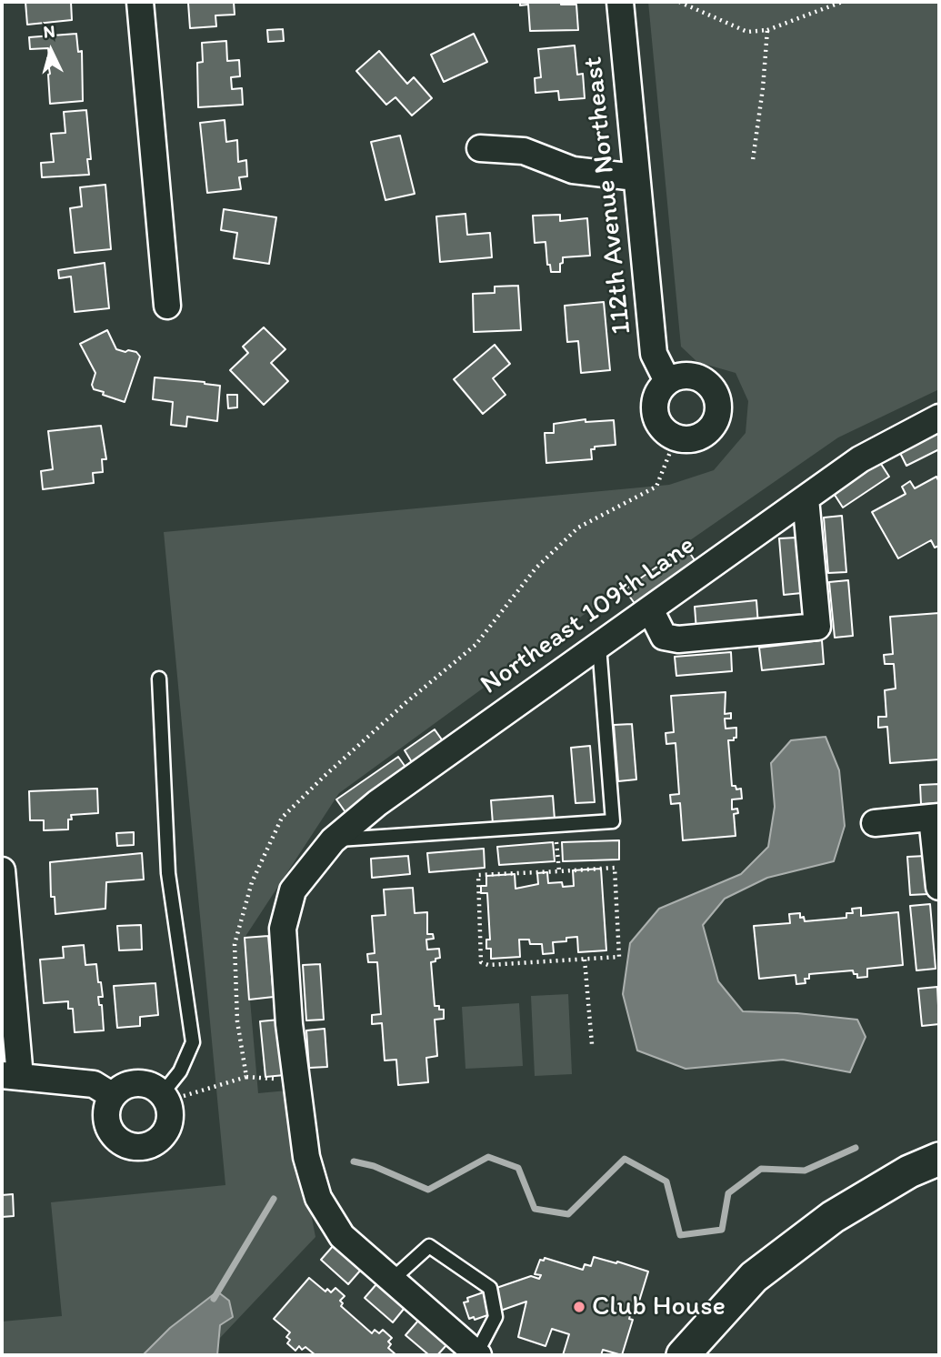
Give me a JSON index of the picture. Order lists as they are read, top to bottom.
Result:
{
  "streets": {
    "street": ["112th Avenue Northeast", "Northeast 109th Lane"]
  },
  "places": ["Club House"],
  "north": "top"
}
